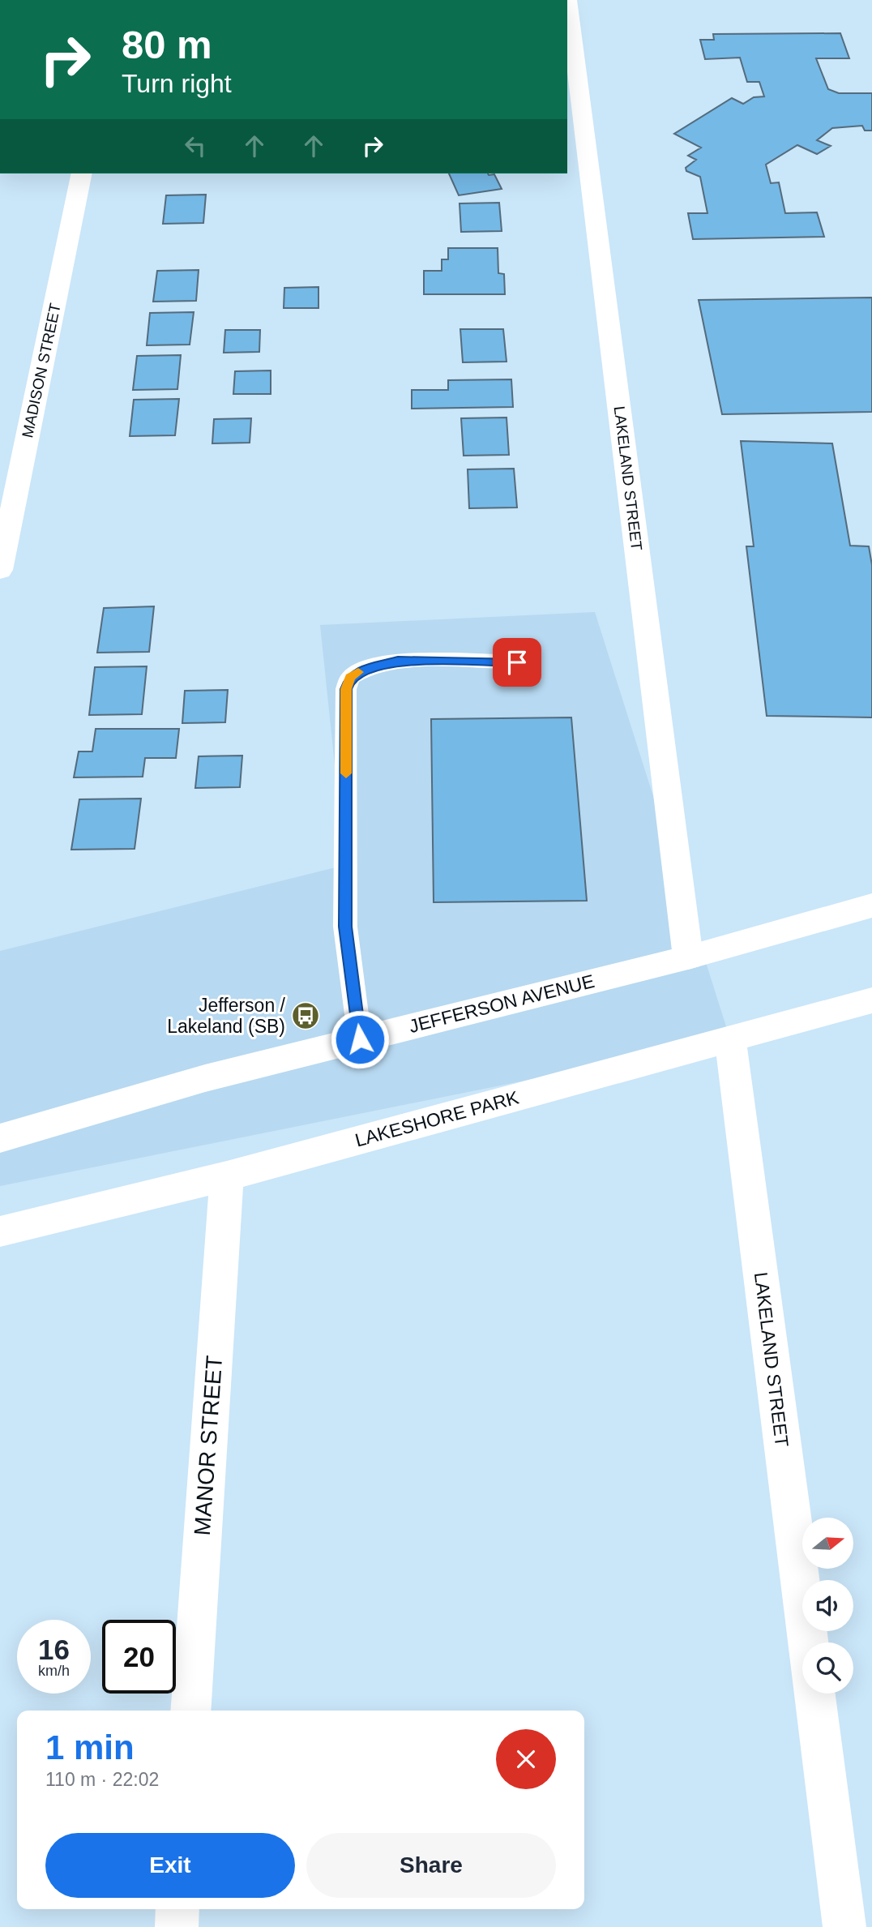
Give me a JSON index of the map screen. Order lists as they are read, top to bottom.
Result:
{
  "streets": {
    "street": [
      "MADISON STREET",
      "LAKELAND STREET",
      "JEFFERSON AVENUE",
      "LAKESHORE PARK",
      "MANOR STREET"
    ]
  },
  "crossings": [
    ["LAKELAND STREET", "JEFFERSON AVENUE"],
    ["LAKELAND STREET", "LAKESHORE PARK"],
    ["LAKESHORE PARK", "MANOR STREET"]
  ],
  "places": {
    "bus stop": ["Jefferson / Lakeland (SB)"]
  },
  "north": "right",
  "page": {
    "turn": ["80 m", "Turn right"],
    "speed": "16 km/h",
    "limit": "20",
    "heading": ["1 min", "110 m · 22:02"],
    "buttons": ["Exit", "Share"]
  }
}
